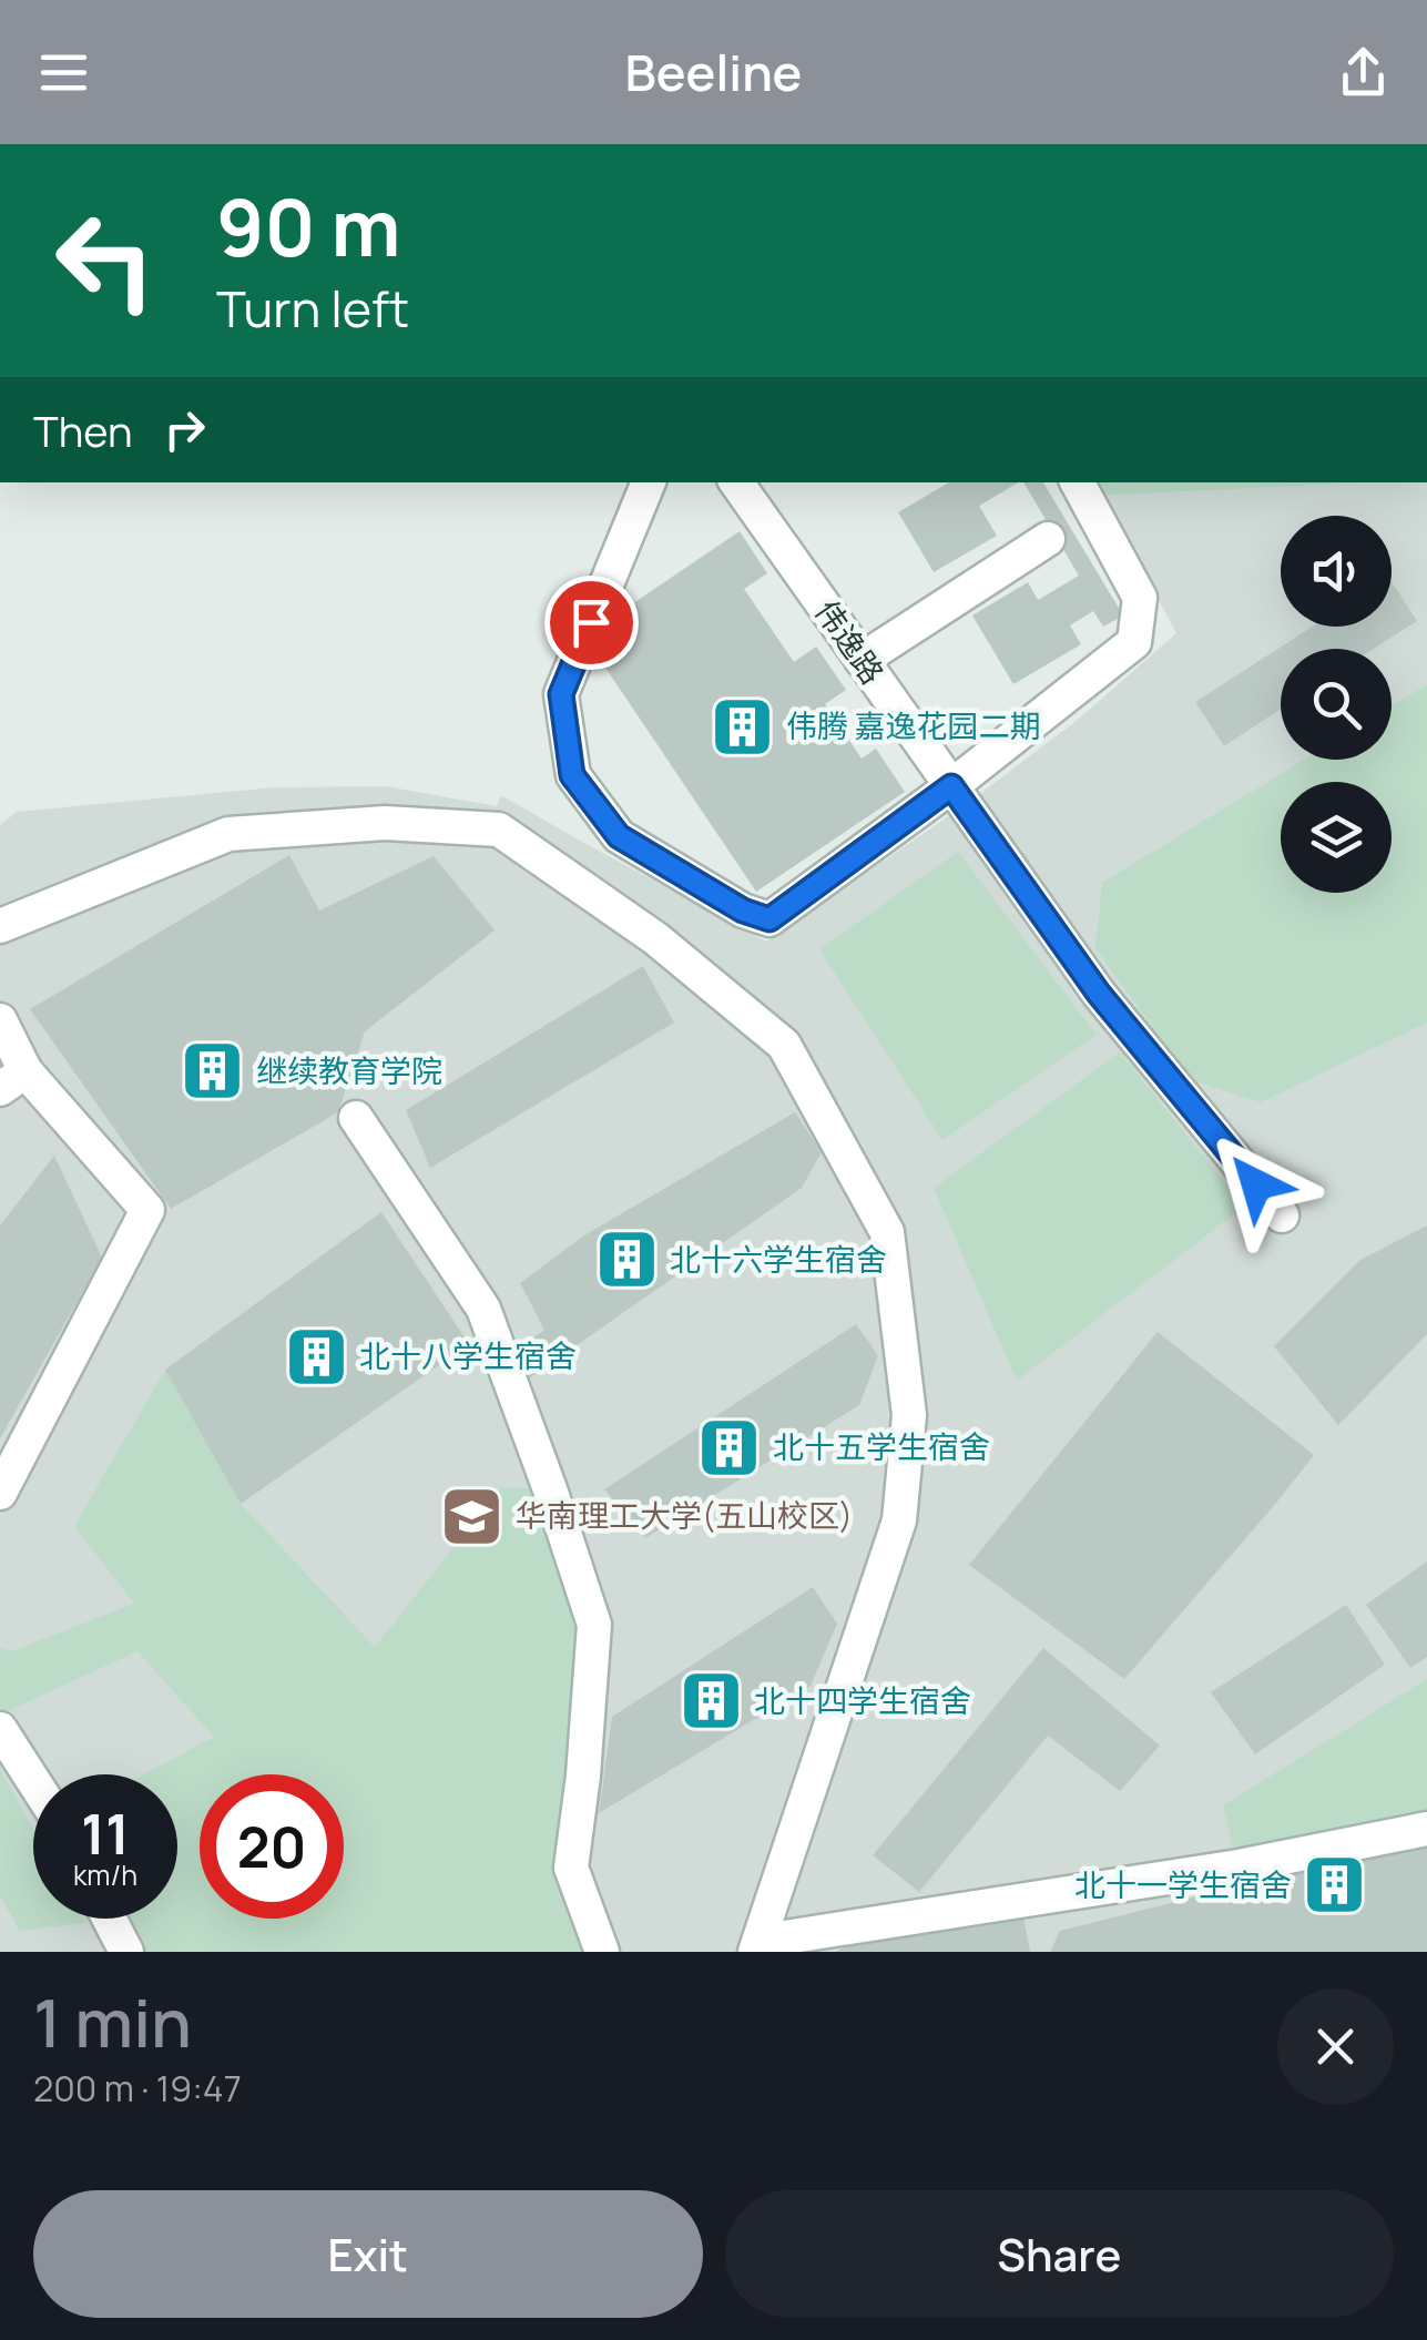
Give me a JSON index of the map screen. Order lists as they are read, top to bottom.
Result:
{
  "streets": {
    "street": ["伟逸路"]
  },
  "places": {
    "building": [
      "伟腾 嘉逸花园二期",
      "继续教育学院",
      "北十六学生宿舍",
      "北十八学生宿舍",
      "北十五学生宿舍",
      "北十四学生宿舍",
      "北十一学生宿舍"
    ],
    "school or university": ["华南理工大学(五山校区)"]
  },
  "page": {
    "header": "Beeline",
    "turn": ["90 m", "Turn left"],
    "then": "Then",
    "speed": "11 km/h",
    "limit": "20",
    "heading": ["1 min", "200 m · 19:47"],
    "buttons": ["Exit", "Share"]
  }
}
